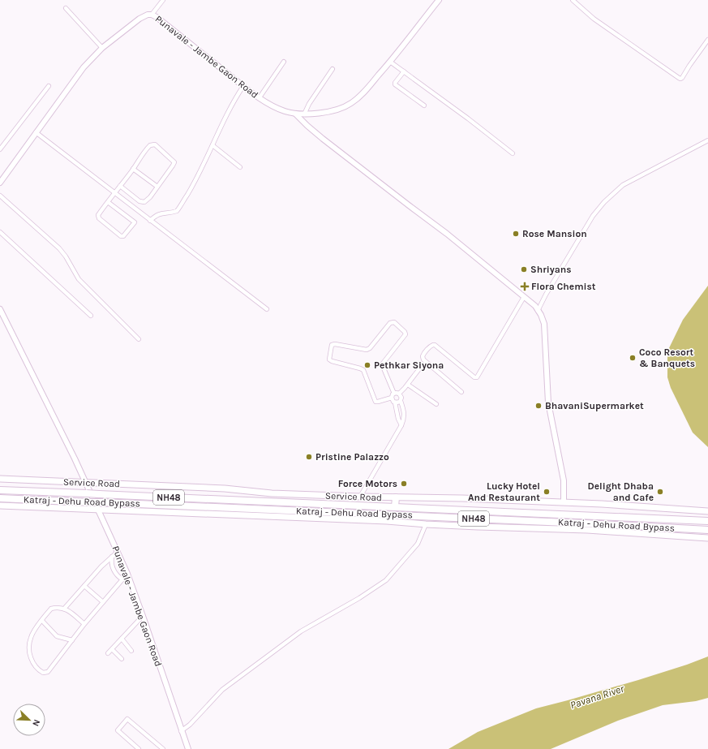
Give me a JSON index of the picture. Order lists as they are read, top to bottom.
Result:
{
  "streets": {
    "highway": ["NH48", "Katraj - Dehu Road Bypass"],
    "main road": ["Service Road"],
    "street": ["Punavale - Jambe Gaon Road"]
  },
  "crossings": [
    ["Punavale - Jambe Gaon Road", "Service Road"]
  ],
  "water": ["Pavana River"],
  "places": {
    "other": [
      "Rose Mansion",
      "Shriyans",
      "Coco Resort & Banquets",
      "Pethkar Siyona",
      "BhavaniSupermarket",
      "Pristine Palazzo",
      "Force Motors",
      "Lucky Hotel And Restaurant",
      "Delight Dhaba and Cafe"
    ],
    "health": ["Flora Chemist"]
  },
  "north": "bottom right"
}
